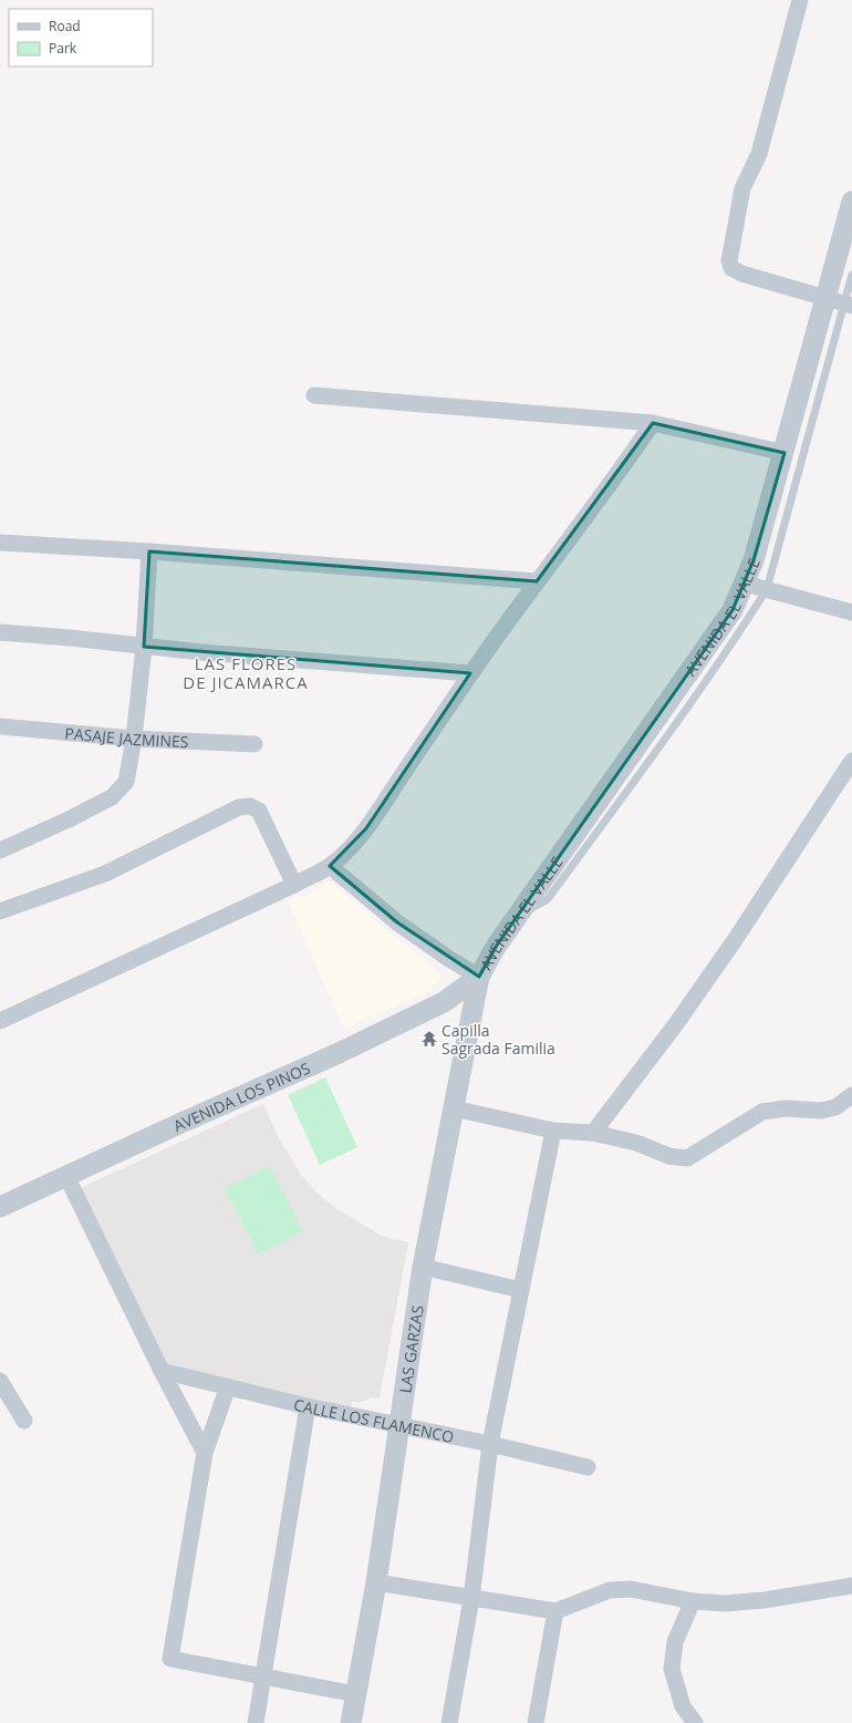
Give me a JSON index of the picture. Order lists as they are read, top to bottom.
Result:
{
  "streets": {
    "street": [
      "AVENIDA EL VALLE",
      "PASAJE JAZMINES",
      "AVENIDA LOS PINOS",
      "LAS GARZAS",
      "CALLE LOS FLAMENCO"
    ]
  },
  "crossings": [
    ["AVENIDA EL VALLE", "AVENIDA LOS PINOS"],
    ["AVENIDA EL VALLE", "LAS GARZAS"],
    ["AVENIDA LOS PINOS", "LAS GARZAS"],
    ["LAS GARZAS", "CALLE LOS FLAMENCO"]
  ],
  "districts": ["LAS FLORES DE JICAMARCA"],
  "places": {
    "temple": ["Capilla Sagrada Familia"]
  },
  "legend": ["Road", "Park"]
}
